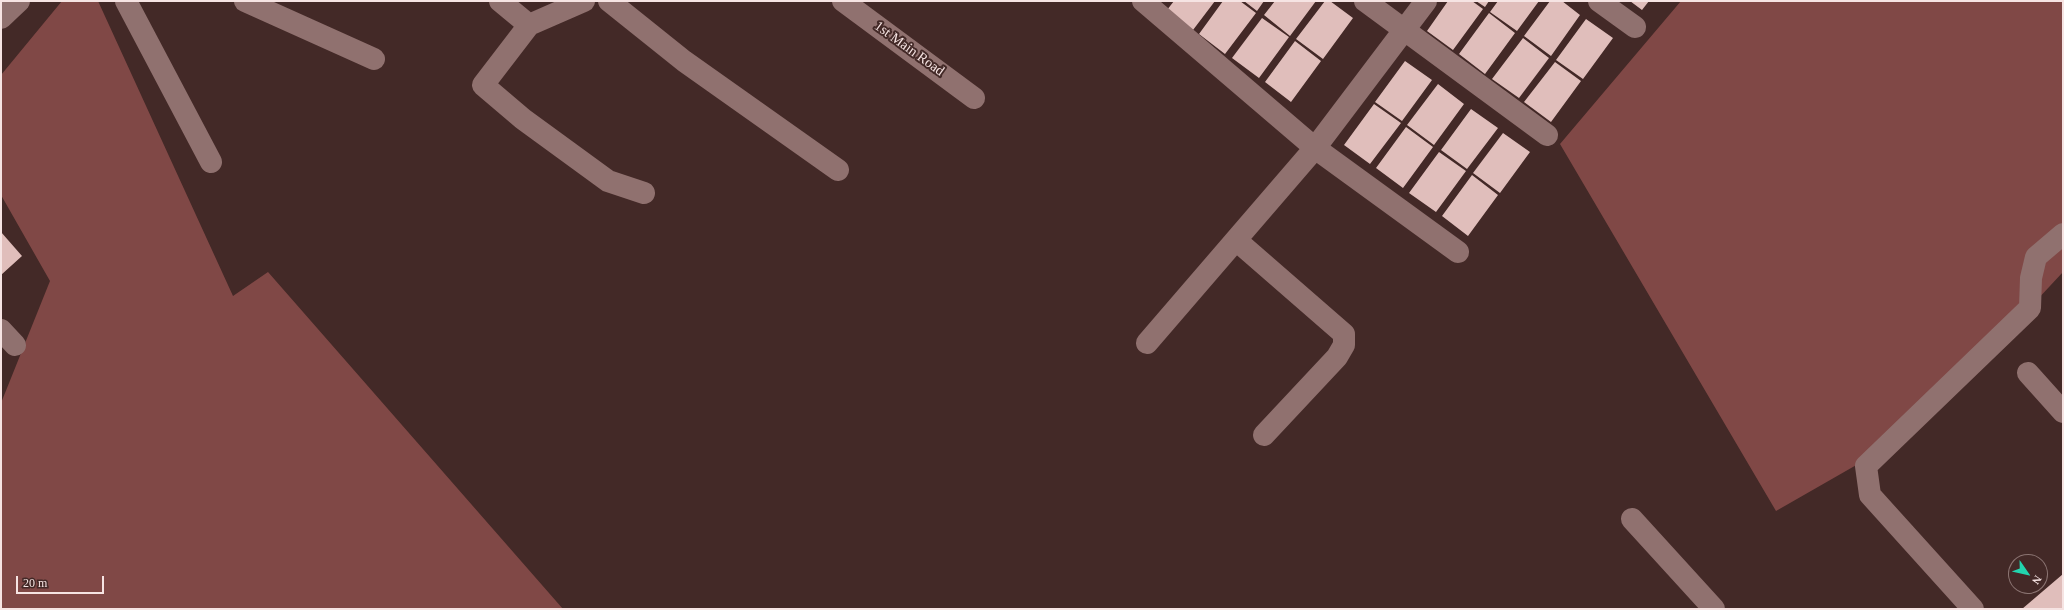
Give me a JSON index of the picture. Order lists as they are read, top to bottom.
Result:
{
  "streets": {
    "street": ["1st Main Road"]
  },
  "scale_bar": "20 m",
  "north": "bottom right"
}
